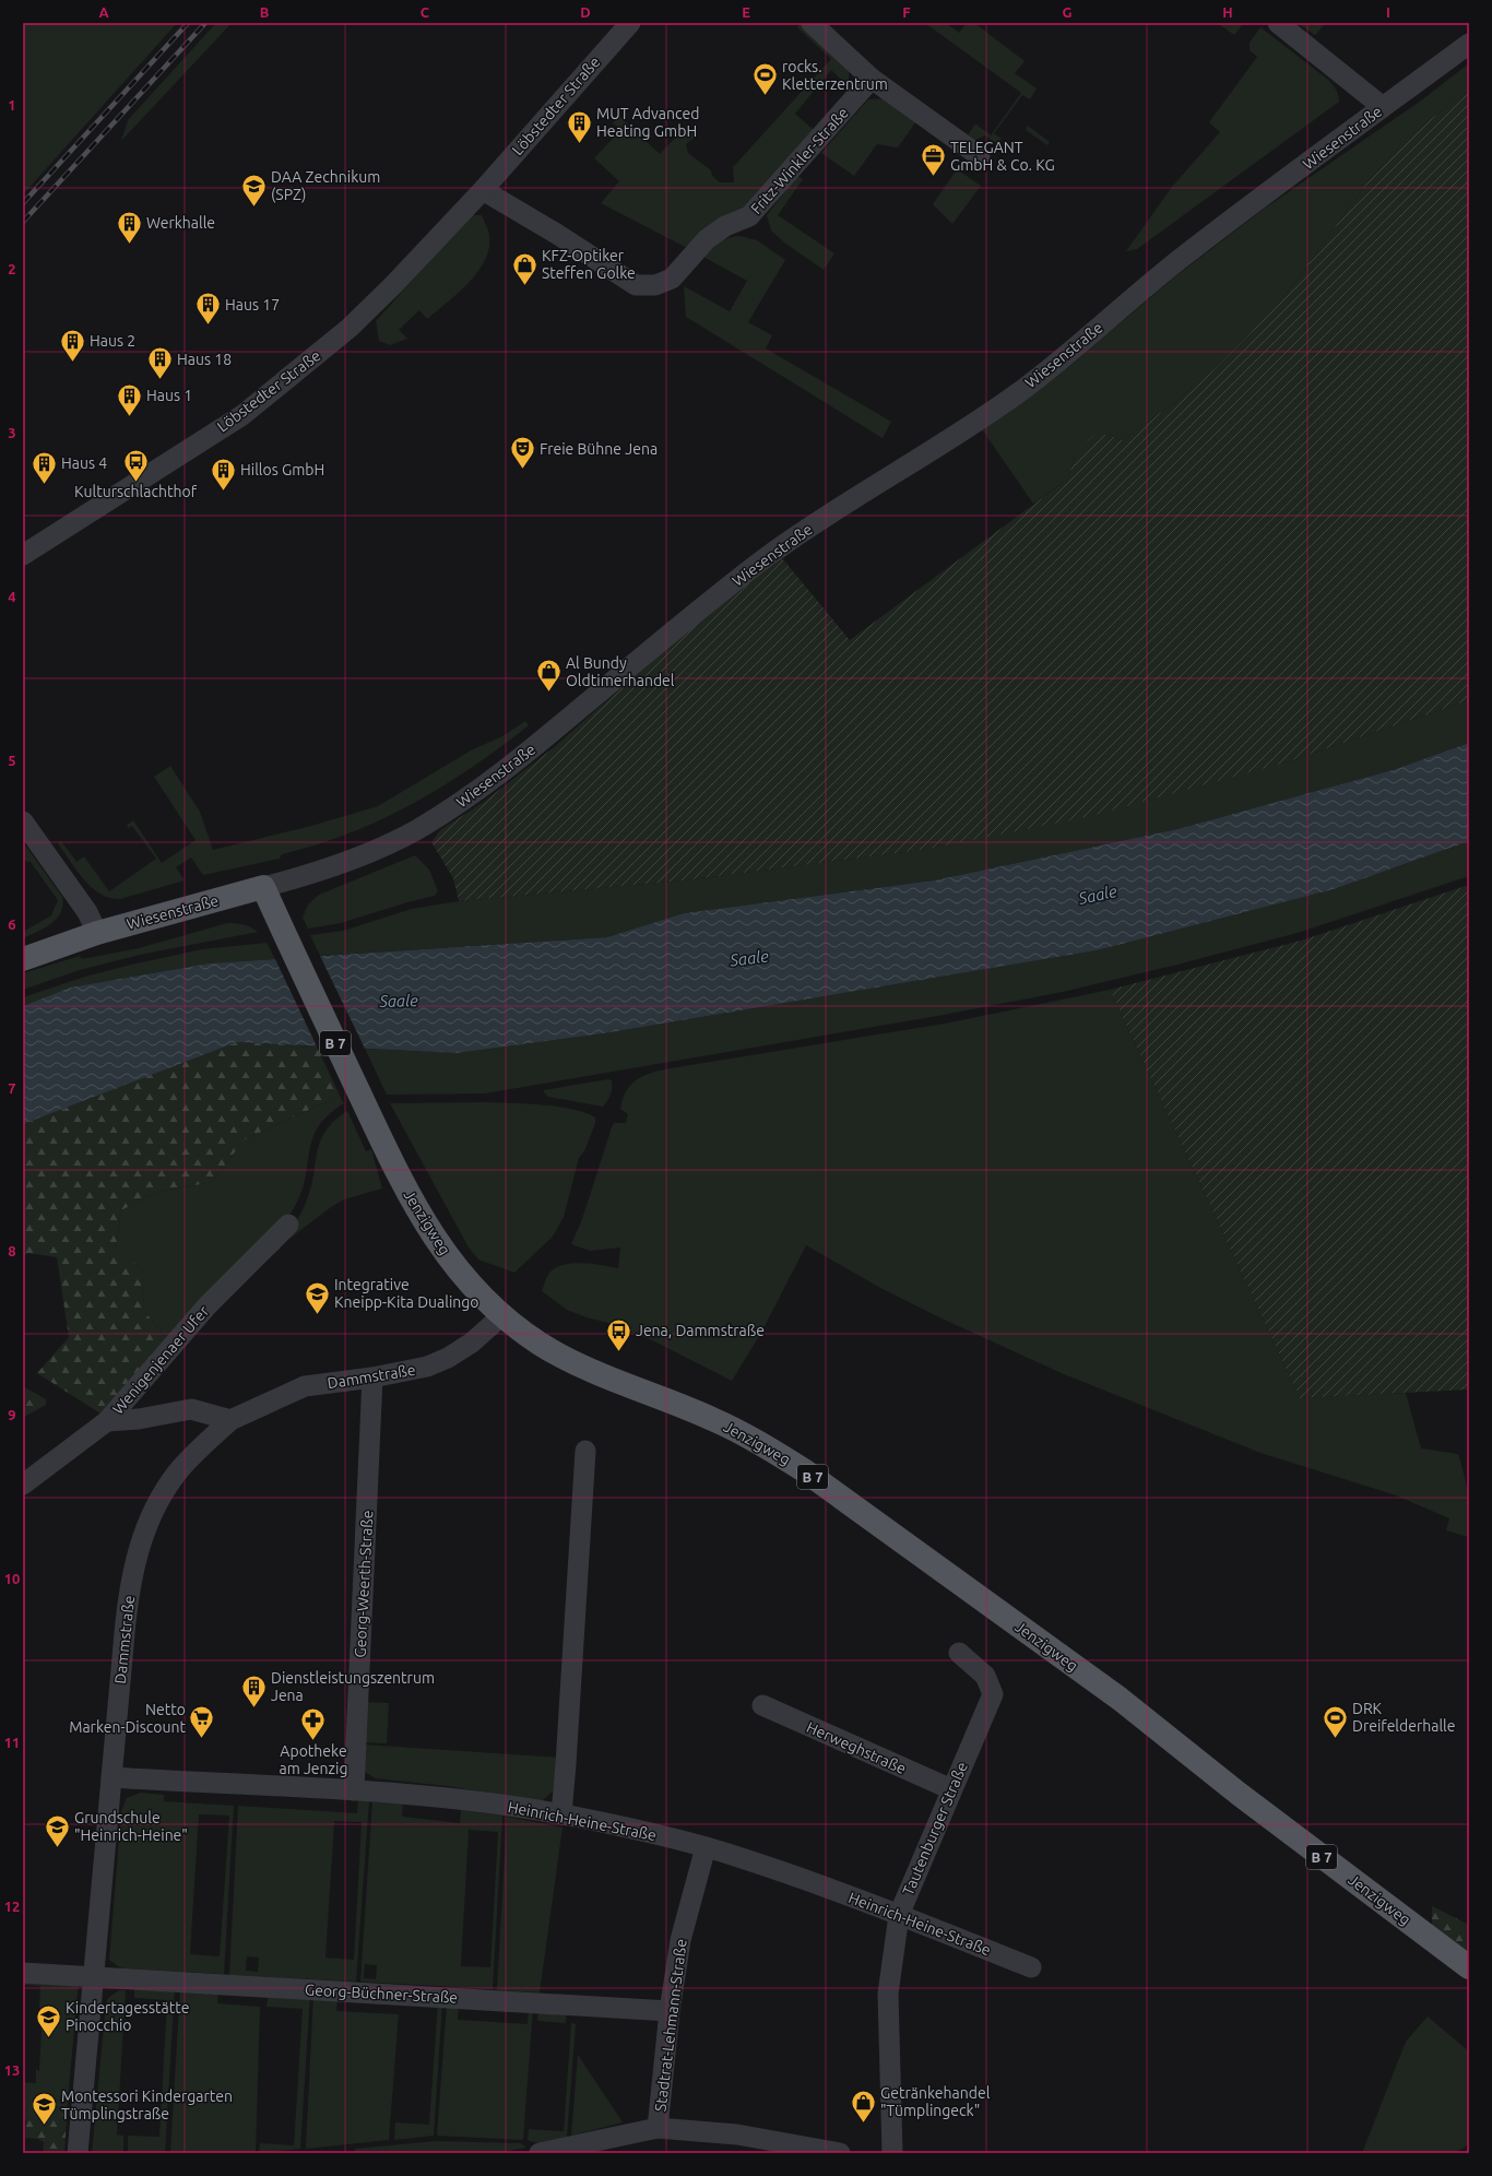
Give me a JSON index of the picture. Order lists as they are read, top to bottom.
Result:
{
  "streets": {
    "main road": ["Wiesenstraße", "B 7", "Jenzigweg"],
    "street": [
      "Löbstedter Straße",
      "Fritz-Winkler-Straße",
      "Wenigenjenaer Ufer",
      "Dammstraße",
      "Georg-Weerth-Straße",
      "Herweghstraße",
      "Heinrich-Heine-Straße",
      "Tautenburger Straße",
      "Georg-Büchner-Straße",
      "Stadtrat-Lehmann-Straße"
    ]
  },
  "crossings": [
    ["Löbstedter Straße", "Fritz-Winkler-Straße"],
    ["Wiesenstraße", "Jenzigweg"],
    ["Jenzigweg", "Dammstraße"],
    ["Dammstraße", "Georg-Weerth-Straße"],
    ["Dammstraße", "Heinrich-Heine-Straße"],
    ["Dammstraße", "Georg-Büchner-Straße"],
    ["Georg-Weerth-Straße", "Heinrich-Heine-Straße"],
    ["Herweghstraße", "Tautenburger Straße"],
    ["Heinrich-Heine-Straße", "Tautenburger Straße"],
    ["Heinrich-Heine-Straße", "Stadtrat-Lehmann-Straße"],
    ["Georg-Büchner-Straße", "Stadtrat-Lehmann-Straße"]
  ],
  "water": ["Saale"],
  "places": {
    "sports": ["rocks. Kletterzentrum", "DRK Dreifelderhalle"],
    "building": [
      "MUT Advanced Heating GmbH",
      "Werkhalle",
      "Haus 17",
      "Haus 2",
      "Haus 18",
      "Haus 1",
      "Haus 4",
      "Hillos GmbH",
      "Dienstleistungszentrum Jena"
    ],
    "office": ["TELEGANT GmbH & Co. KG"],
    "school or university": [
      "DAA Zechnikum (SPZ)",
      "Integrative Kneipp-Kita Dualingo",
      "Grundschule \"Heinrich-Heine\"",
      "Kindertagesstätte Pinocchio",
      "Montessori Kindergarten Tümplingstraße"
    ],
    "shop": ["KFZ-Optiker Steffen Golke", "Al Bundy Oldtimerhandel", "Getränkehandel \"Tümplingeck\""],
    "theatre": ["Freie Bühne Jena"],
    "bus stop": ["Kulturschlachthof", "Jena, Dammstraße"],
    "supermarket": ["Netto Marken-Discount"],
    "pharmacy": ["Apotheke am Jenzig"]
  },
  "grid": {
    "columns": [
      "A",
      "B",
      "C",
      "D",
      "E",
      "F",
      "G",
      "H",
      "I"
    ],
    "rows": [
      "1",
      "2",
      "3",
      "4",
      "5",
      "6",
      "7",
      "8",
      "9",
      "10",
      "11",
      "12",
      "13"
    ]
  }
}
